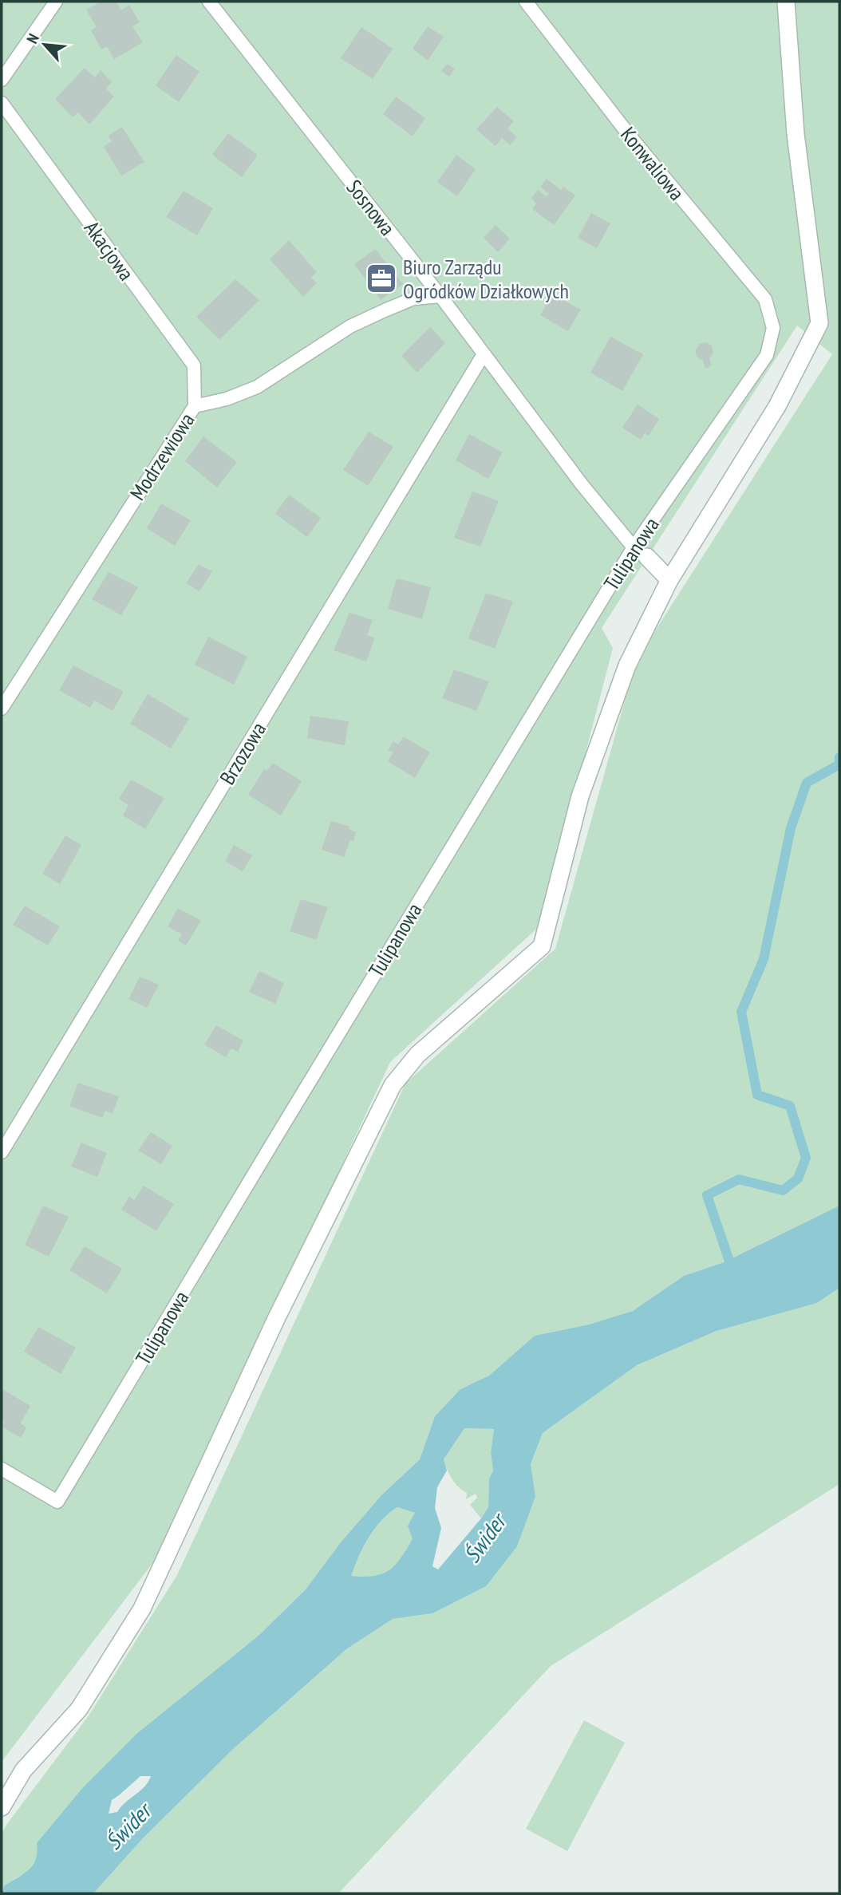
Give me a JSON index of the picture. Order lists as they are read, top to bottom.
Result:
{
  "streets": {
    "lane": [
      "Konwaliowa",
      "Sosnowa",
      "Akacjowa",
      "Modrzewiowa",
      "Tulipanowa",
      "Brzozowa"
    ]
  },
  "crossings": [
    ["Konwaliowa", "Tulipanowa"],
    ["Sosnowa", "Modrzewiowa"],
    ["Sosnowa", "Tulipanowa"],
    ["Sosnowa", "Brzozowa"],
    ["Akacjowa", "Modrzewiowa"]
  ],
  "water": ["Świder"],
  "places": {
    "office": ["Biuro Zarządu Ogródków Działkowych"]
  },
  "north": "top left"
}
